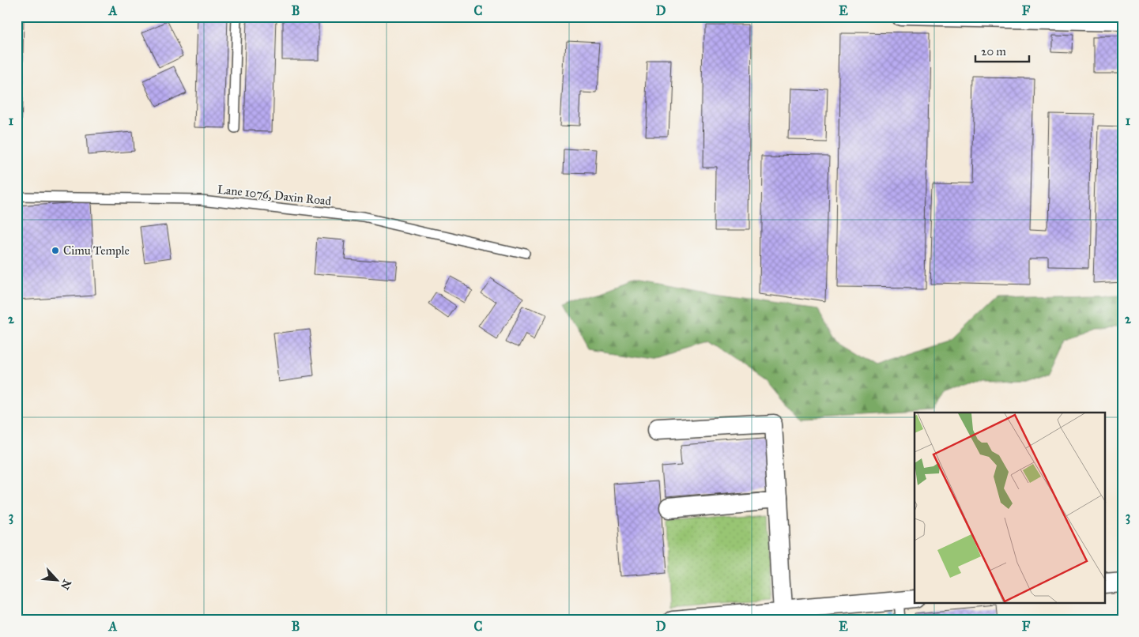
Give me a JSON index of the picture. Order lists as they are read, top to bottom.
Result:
{
  "streets": {
    "lane": ["Lane 1076, Daxin Road"]
  },
  "places": ["Cimu Temple"],
  "scale_bar": "20 m",
  "north": "bottom right",
  "grid": {
    "columns": [
      "A",
      "B",
      "C",
      "D",
      "E",
      "F"
    ],
    "rows": ["1", "2", "3"]
  }
}
